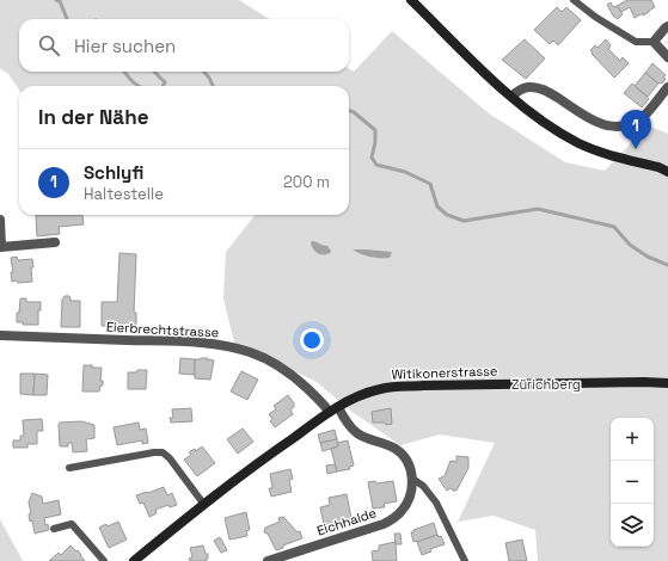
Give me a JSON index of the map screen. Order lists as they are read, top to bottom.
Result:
{
  "streets": {
    "main road": ["Witikonerstrasse"],
    "street": ["Eierbrechtstrasse", "Eichhalde"]
  },
  "crossings": [
    ["Eierbrechtstrasse", "Witikonerstrasse"]
  ],
  "parks": ["Zürichberg"],
  "page": {
    "search": "Hier suchen",
    "heading": "In der Nähe",
    "pins": "1",
    "list": [
      {
        "mark": "1",
        "name": "Schlyfi",
        "note": "Haltestelle",
        "value": "200 m"
      }
    ],
    "map_buttons": ["+", "−"]
  }
}
